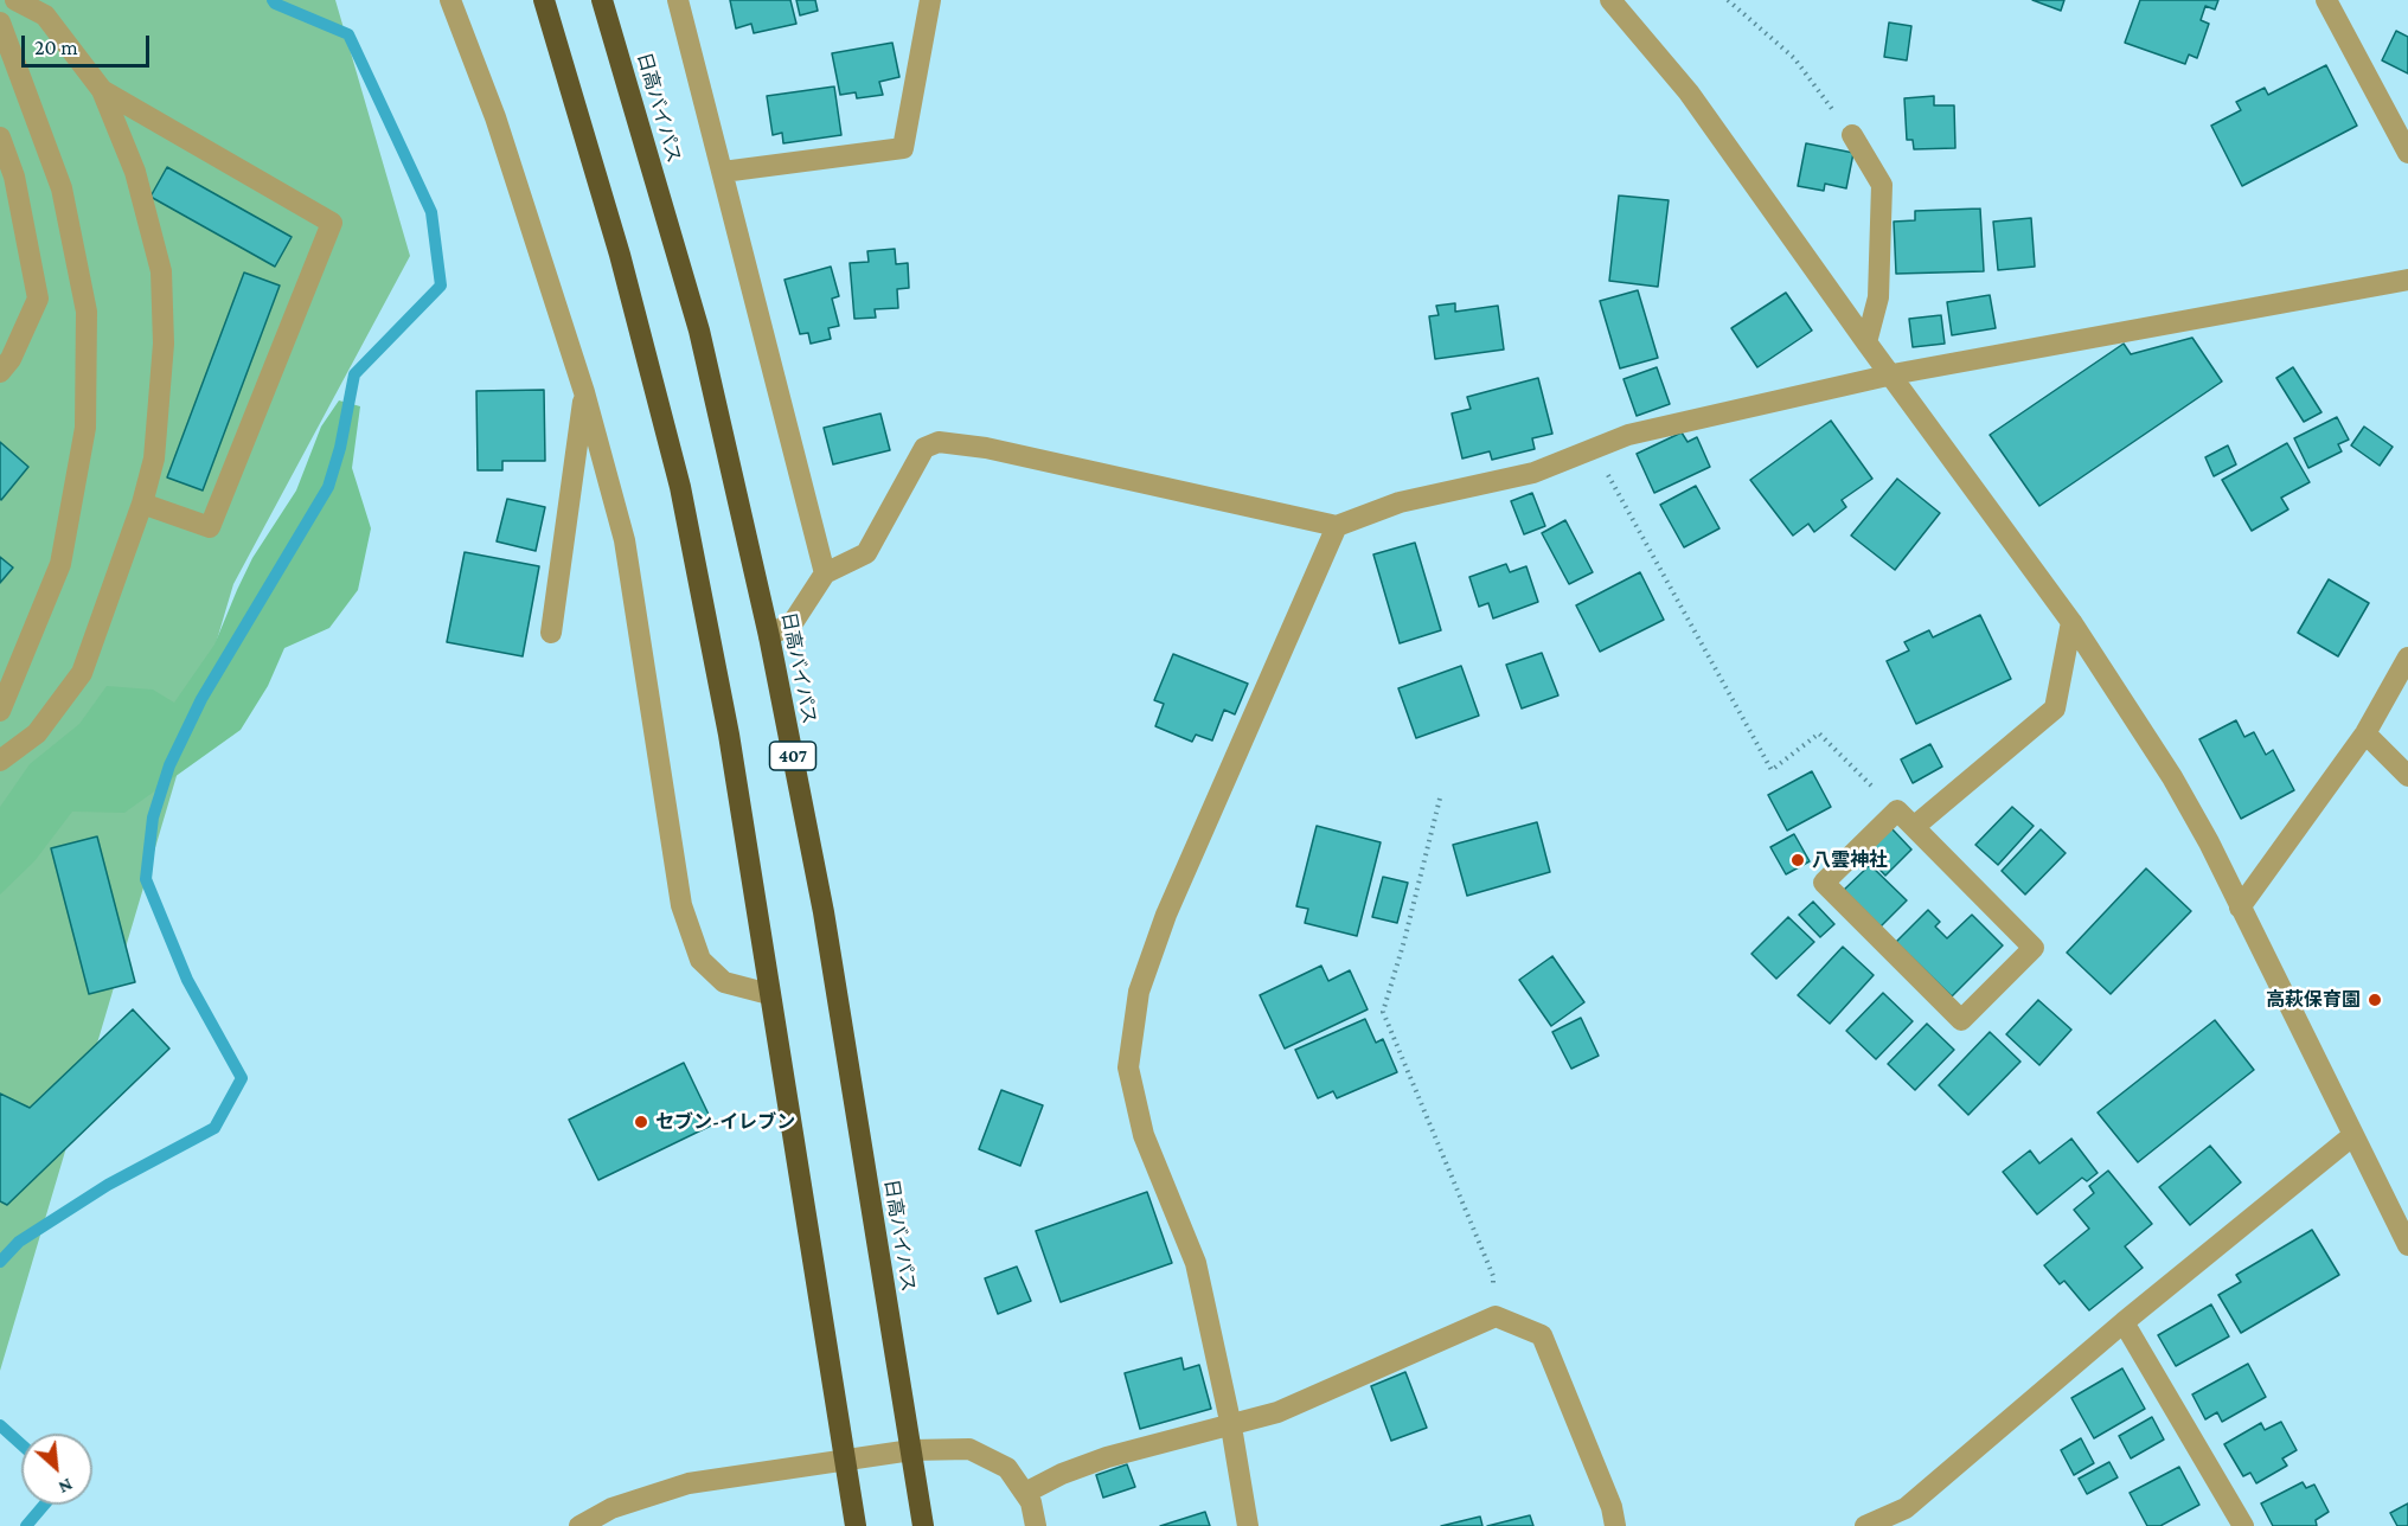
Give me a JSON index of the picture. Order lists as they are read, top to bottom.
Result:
{
  "streets": {
    "highway": ["日高バイパス", "407"]
  },
  "places": ["八雲神社", "高萩保育園", "セブン-イレブン"],
  "scale_bar": "20 m",
  "north": "bottom right"
}
